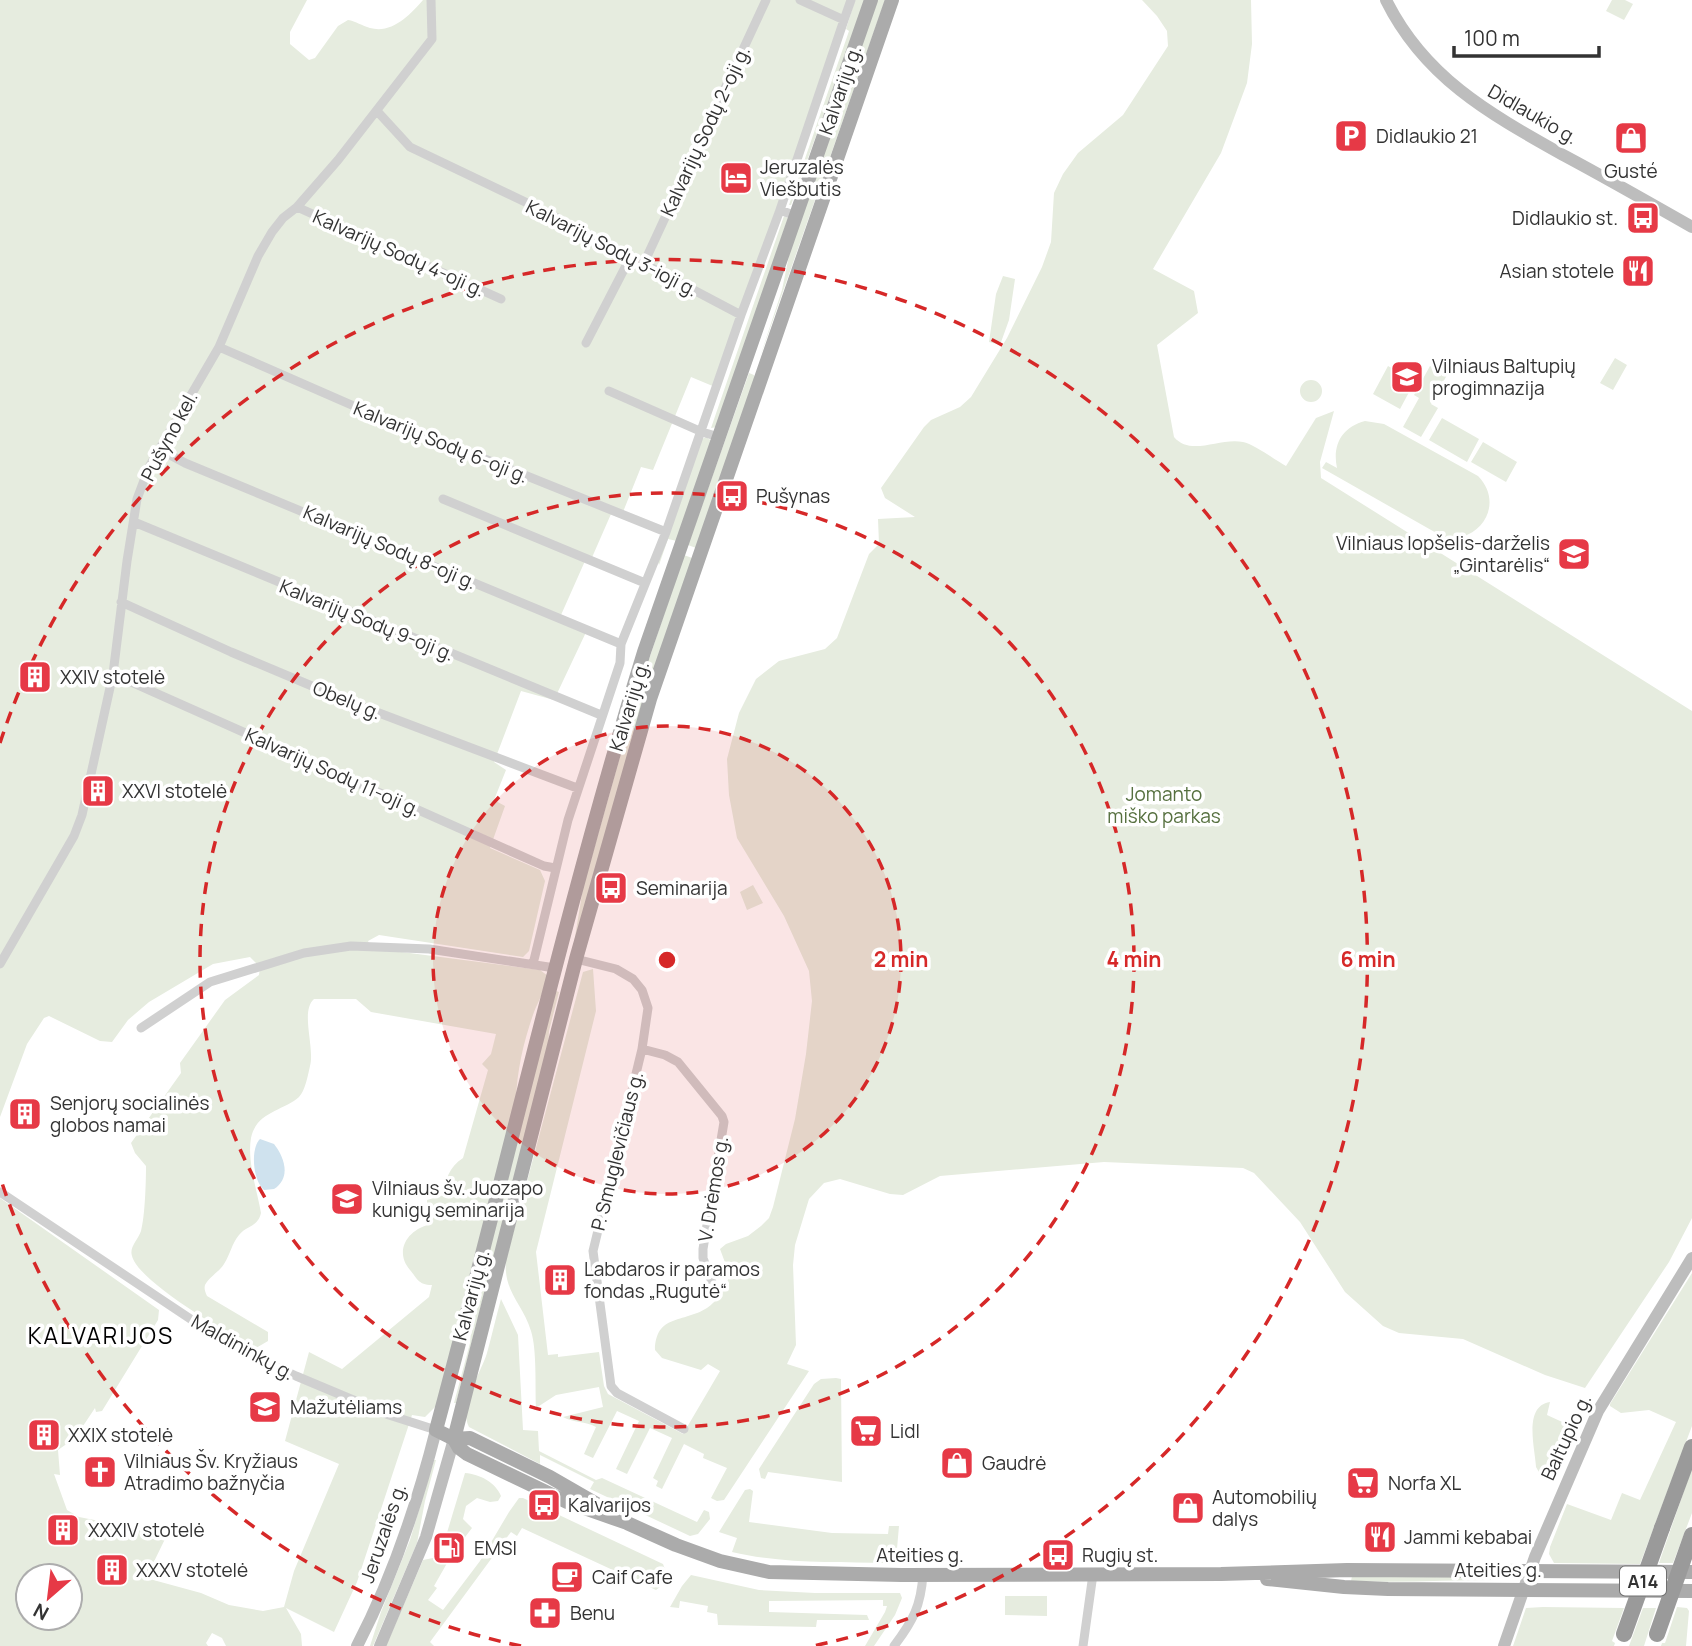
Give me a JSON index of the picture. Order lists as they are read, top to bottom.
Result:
{
  "streets": {
    "highway": ["A14"],
    "main road": ["Kalvarijų g.", "Ateities g."],
    "street": [
      "Didlaukio g.",
      "Kalvarijų Sodų 2-oji g.",
      "Kalvarijų Sodų 3-ioji g.",
      "Kalvarijų Sodų 4-oji g.",
      "Pušyno kel.",
      "Kalvarijų Sodų 6-oji g.",
      "Kalvarijų Sodų 8-oji g.",
      "Kalvarijų Sodų 9-oji g.",
      "Obelų g.",
      "Kalvarijų Sodų 11-oji g.",
      "P. Smuglevičiaus g.",
      "V. Drėmos g.",
      "Maldininkų g.",
      "Baltupio g.",
      "Jeruzalės g."
    ]
  },
  "crossings": [
    ["Kalvarijų g.", "P. Smuglevičiaus g."],
    ["Kalvarijų g.", "Maldininkų g."],
    ["Kalvarijų g.", "Jeruzalės g."],
    ["Kalvarijų g.", "Ateities g."],
    ["Kalvarijų Sodų 2-oji g.", "Kalvarijų Sodų 3-ioji g."],
    ["Kalvarijų Sodų 3-ioji g.", "Pušyno kel."],
    ["Kalvarijų Sodų 4-oji g.", "Pušyno kel."],
    ["Pušyno kel.", "Kalvarijų Sodų 6-oji g."],
    ["Pušyno kel.", "Kalvarijų Sodų 8-oji g."],
    ["Pušyno kel.", "Kalvarijų Sodų 9-oji g."],
    ["Pušyno kel.", "Obelų g."],
    ["Pušyno kel.", "Kalvarijų Sodų 11-oji g."],
    ["P. Smuglevičiaus g.", "V. Drėmos g."],
    ["Maldininkų g.", "Jeruzalės g."],
    ["Maldininkų g.", "Ateities g."],
    ["Baltupio g.", "Ateities g."],
    ["Jeruzalės g.", "Ateities g."]
  ],
  "districts": ["KALVARIJOS"],
  "parks": ["Jomanto miško parkas"],
  "places": {
    "parking": ["Didlaukio 21"],
    "shop": ["Gusté", "Gaudrė", "Automobilių dalys"],
    "hotel": ["Jeruzalės Viešbutis"],
    "bus stop": [
      "Didlaukio st.",
      "Pušynas",
      "Seminarija",
      "Kalvarijos",
      "Rugių st."
    ],
    "restaurant": ["Asian stotele", "Jammi kebabai"],
    "school or university": [
      "Vilniaus Baltupių progimnazija",
      "Vilniaus lopšelis-darželis „Gintarėlis“",
      "Vilniaus šv. Juozapo kunigų seminarija",
      "Mažutėliams"
    ],
    "building": [
      "XXIV stotelė",
      "XXVI stotelė",
      "Senjorų socialinės globos namai",
      "Labdaros ir paramos fondas „Rugutė“",
      "XXIX stotelė",
      "XXXIV stotelė",
      "XXXV stotelė"
    ],
    "supermarket": ["Lidl", "Norfa XL"],
    "church": ["Vilniaus Šv. Kryžiaus Atradimo bažnyčia"],
    "fuel station": ["EMSI"],
    "cafe": ["Caif Cafe"],
    "pharmacy": ["Benu"]
  },
  "scale_bar": "100 m",
  "north": "bottom left",
  "rings": ["2 min", "4 min", "6 min"]
}
